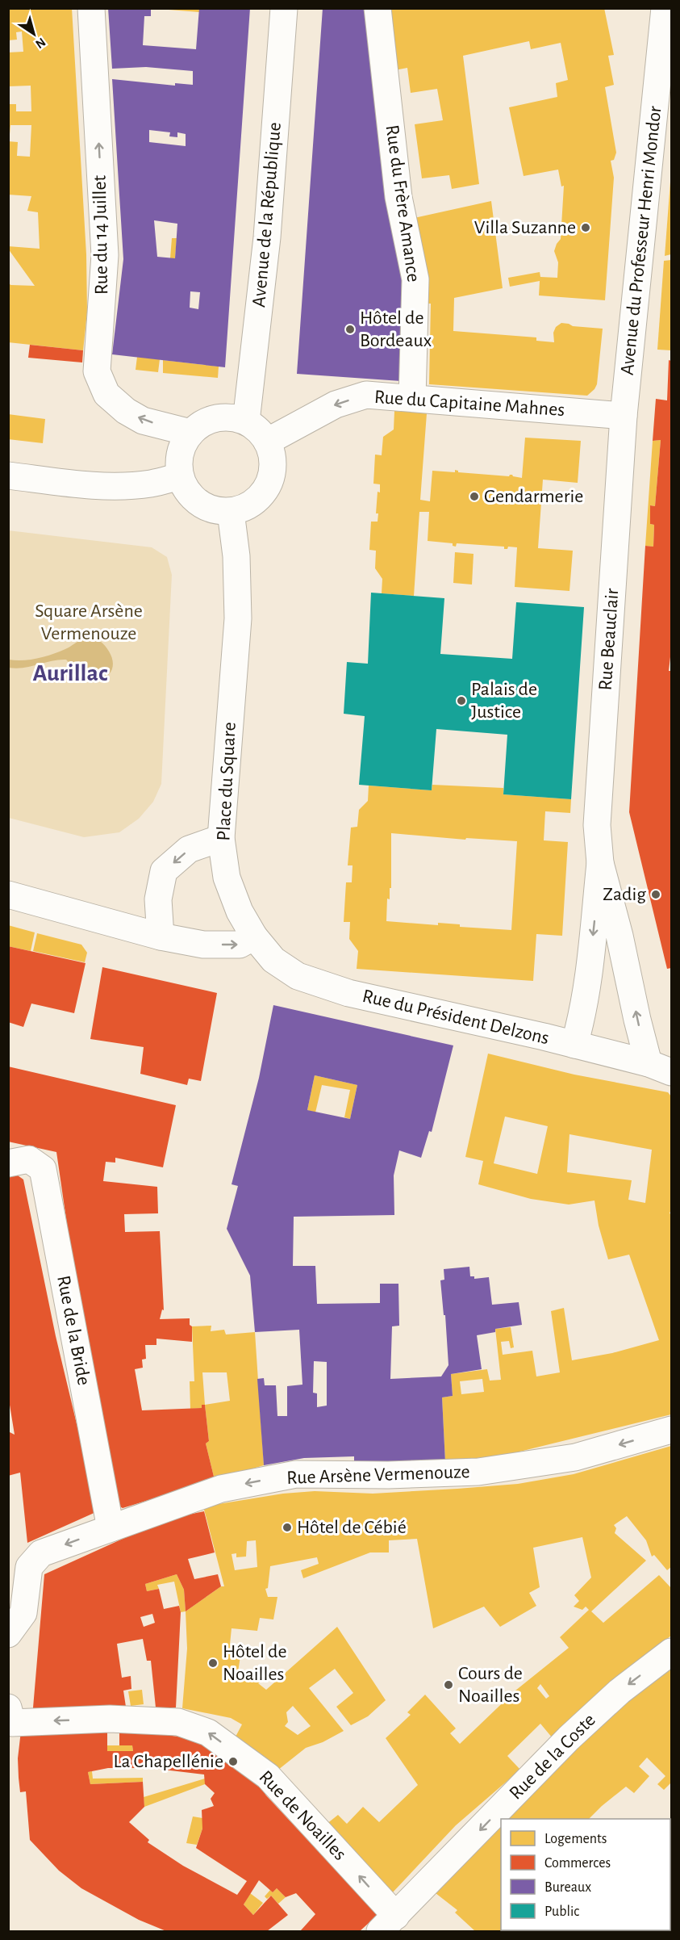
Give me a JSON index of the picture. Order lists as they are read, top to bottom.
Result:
{
  "streets": {
    "street": [
      "Rue du Frère Amance",
      "Avenue de la République",
      "Rue du 14 Juillet",
      "Avenue du Professeur Henri Mondor",
      "Rue du Capitaine Mahnes",
      "Rue Beauclair",
      "Place du Square",
      "Rue du Président Delzons",
      "Rue de la Bride",
      "Rue Arsène Vermenouze",
      "Rue de la Coste",
      "Rue de Noailles"
    ]
  },
  "crossings": [
    ["Rue du Frère Amance", "Rue du Capitaine Mahnes"],
    ["Avenue de la République", "Rue du 14 Juillet"],
    ["Avenue de la République", "Rue du Capitaine Mahnes"],
    ["Avenue de la République", "Place du Square"],
    ["Rue du 14 Juillet", "Rue du Capitaine Mahnes"],
    ["Rue du 14 Juillet", "Place du Square"],
    ["Avenue du Professeur Henri Mondor", "Rue du Capitaine Mahnes"],
    ["Avenue du Professeur Henri Mondor", "Rue Beauclair"],
    ["Rue du Capitaine Mahnes", "Rue Beauclair"],
    ["Rue du Capitaine Mahnes", "Place du Square"],
    ["Rue Beauclair", "Rue du Président Delzons"],
    ["Place du Square", "Rue du Président Delzons"],
    ["Rue de la Bride", "Rue Arsène Vermenouze"],
    ["Rue de la Coste", "Rue de Noailles"]
  ],
  "one_way": [
    "Rue du 14 Juillet",
    "Rue du Capitaine Mahnes",
    "Rue Arsène Vermenouze",
    "Rue de la Coste",
    "Rue de Noailles"
  ],
  "districts": ["Aurillac"],
  "parks": ["Square Arsène Vermenouze"],
  "places": [
    "Villa Suzanne",
    "Hôtel de Bordeaux",
    "Gendarmerie",
    "Palais de Justice",
    "Zadig",
    "Hôtel de Cébié",
    "Hôtel de Noailles",
    "Cours de Noailles",
    "La Chapellénie"
  ],
  "legend": [
    "Logements",
    "Commerces",
    "Bureaux",
    "Public"
  ],
  "north": "bottom right"
}
